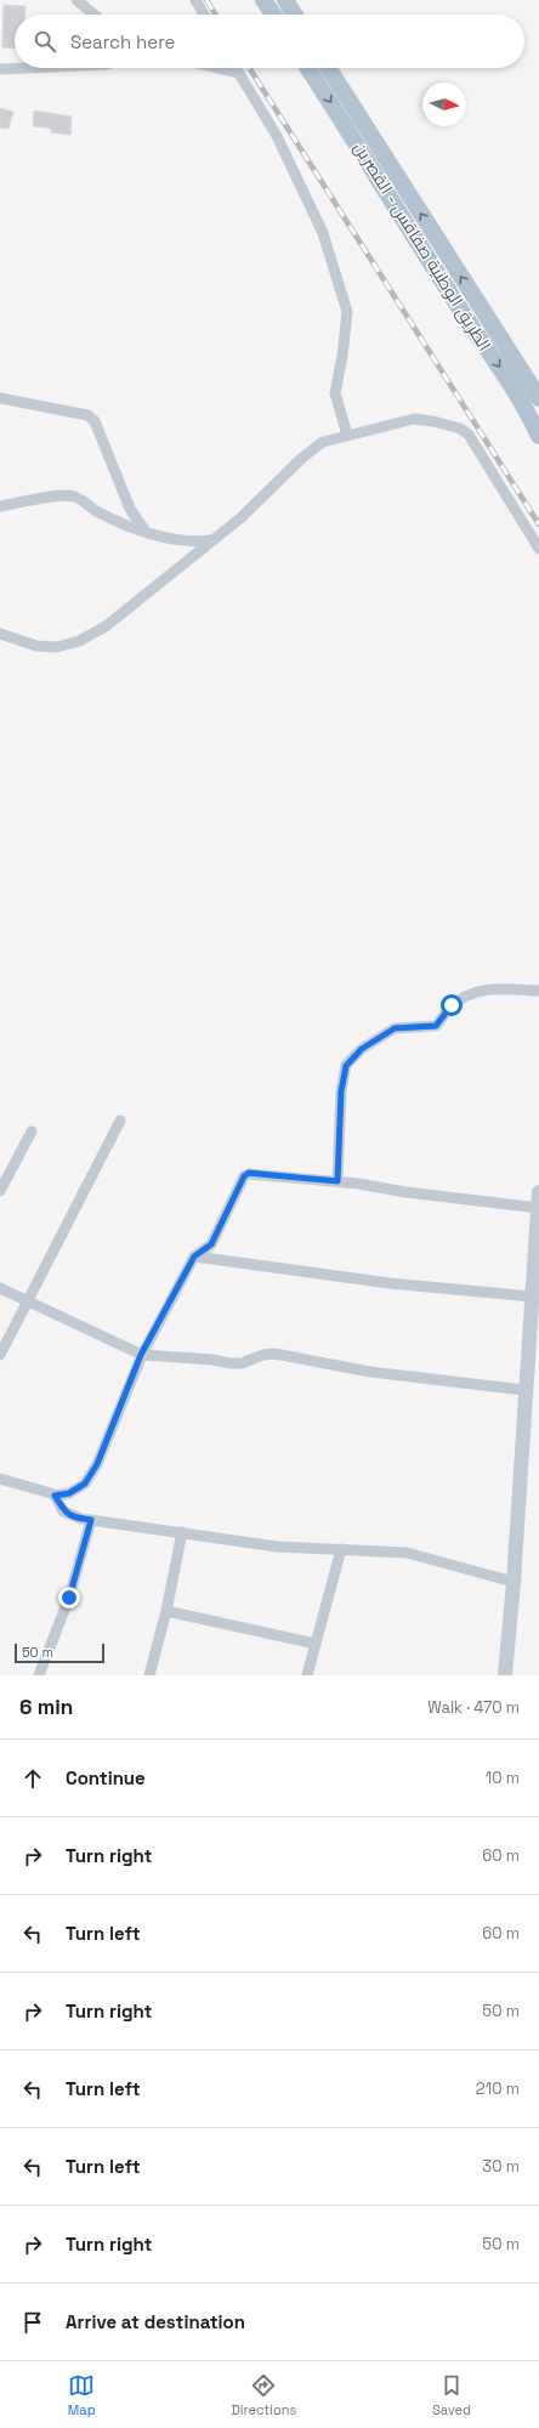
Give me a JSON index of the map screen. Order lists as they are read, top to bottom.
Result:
{
  "streets": {
    "main road": ["الطريق الوطنية صفاقس - القصرين"]
  },
  "scale_bar": "50 m",
  "north": "right",
  "page": {
    "search": "Search here",
    "scale": "50 m",
    "heading": ["6 min", "Walk · 470 m"],
    "list": [
      ["Continue", "10 m"],
      ["Turn right", "60 m"],
      ["Turn left", "60 m"],
      ["Turn right", "50 m"],
      ["Turn left", "210 m"],
      ["Turn left", "30 m"],
      ["Turn right", "50 m"],
      "Arrive at destination"
    ],
    "nav": ["Map", "Directions", "Saved"]
  }
}
